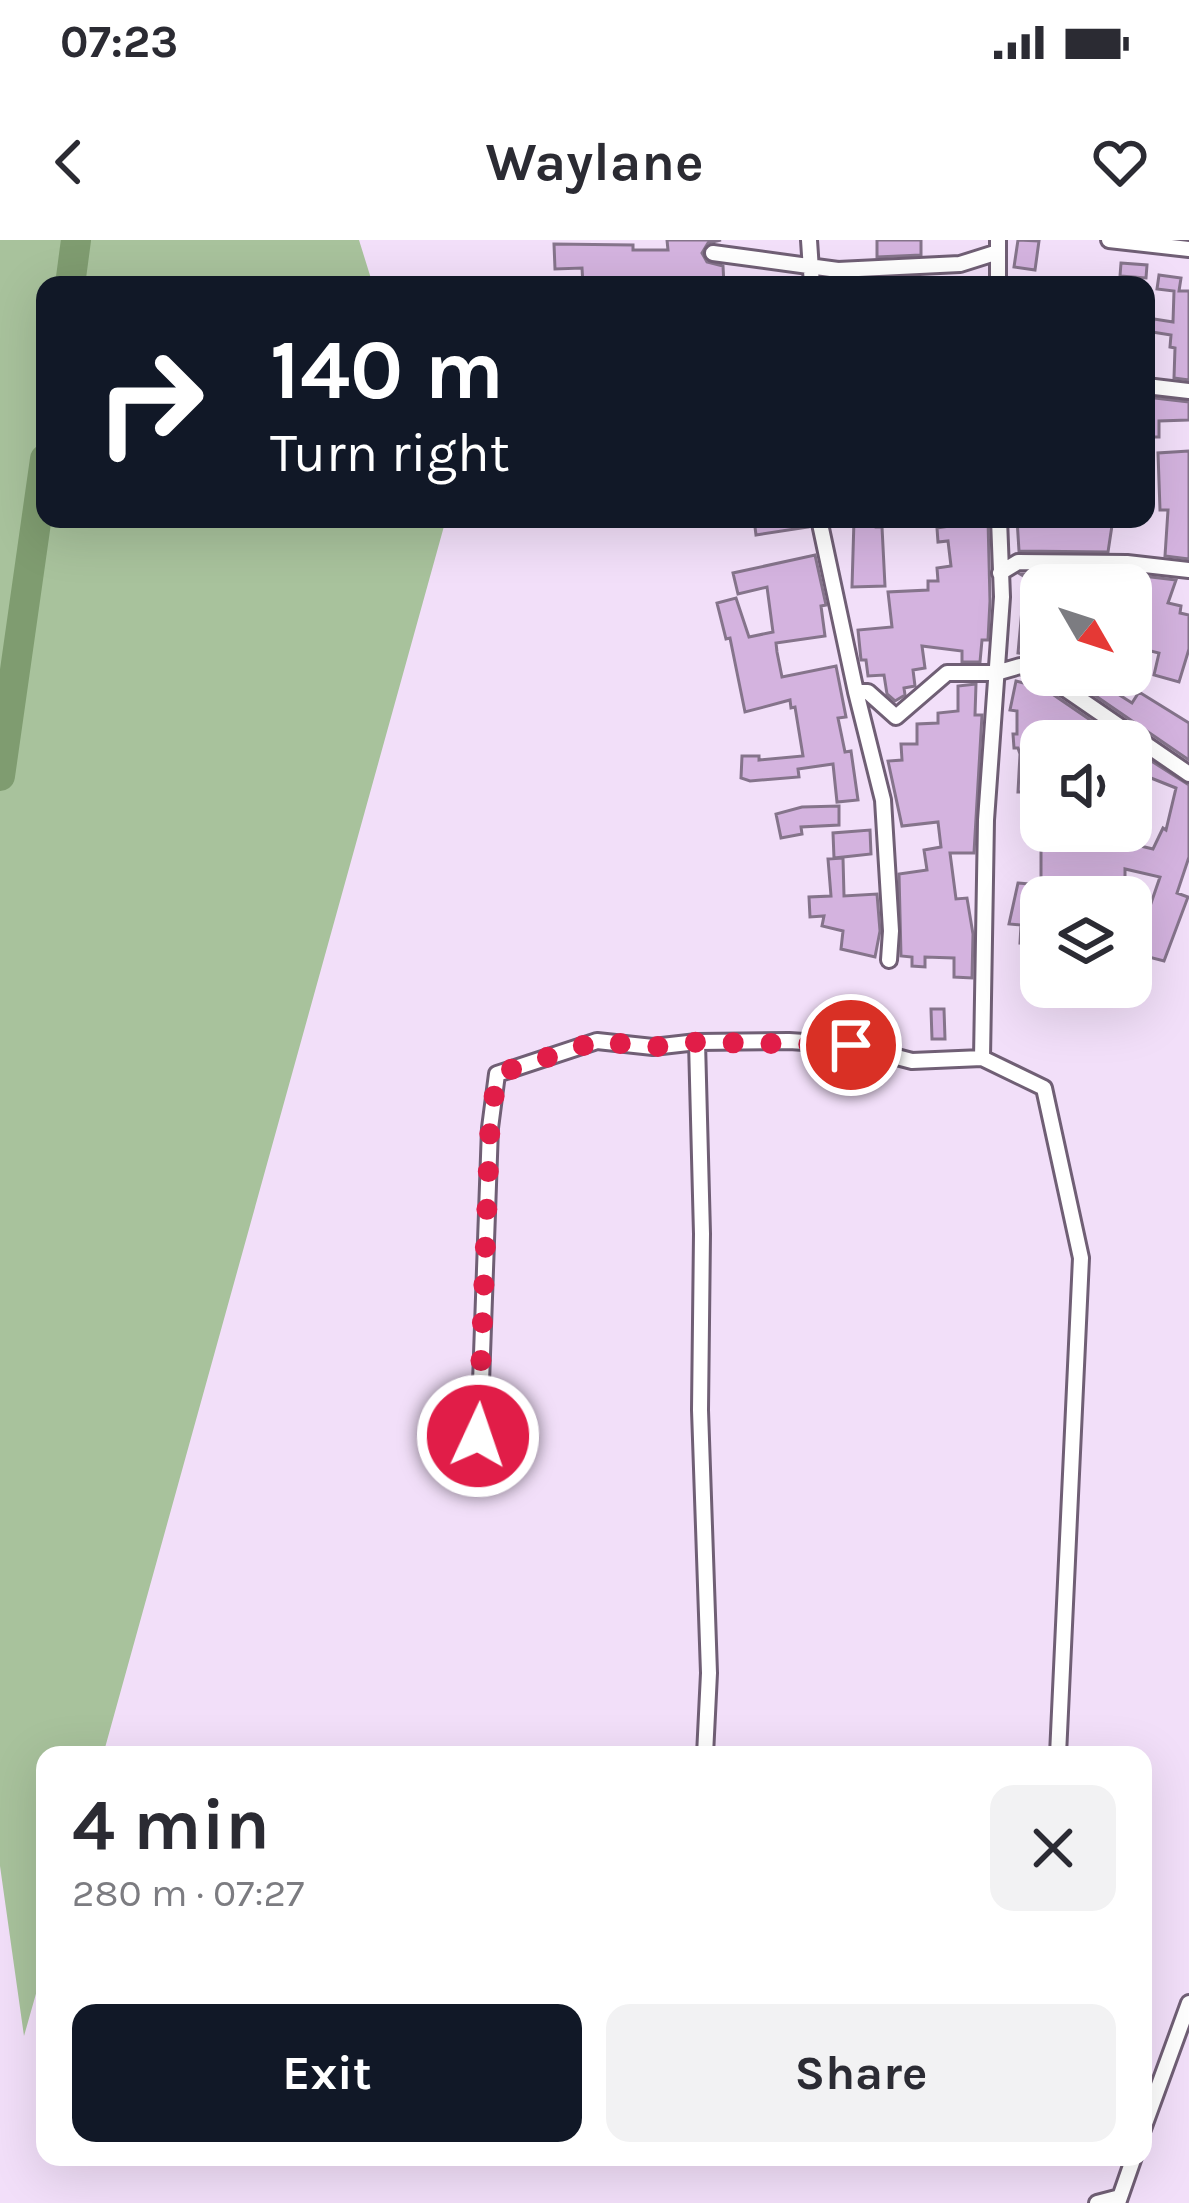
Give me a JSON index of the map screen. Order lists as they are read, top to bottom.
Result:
{
  "north": "bottom right",
  "page": {
    "status": "07:23",
    "header": "Waylane",
    "turn": ["140 m", "Turn right"],
    "heading": ["4 min", "280 m · 07:27"],
    "buttons": ["Exit", "Share"]
  }
}
